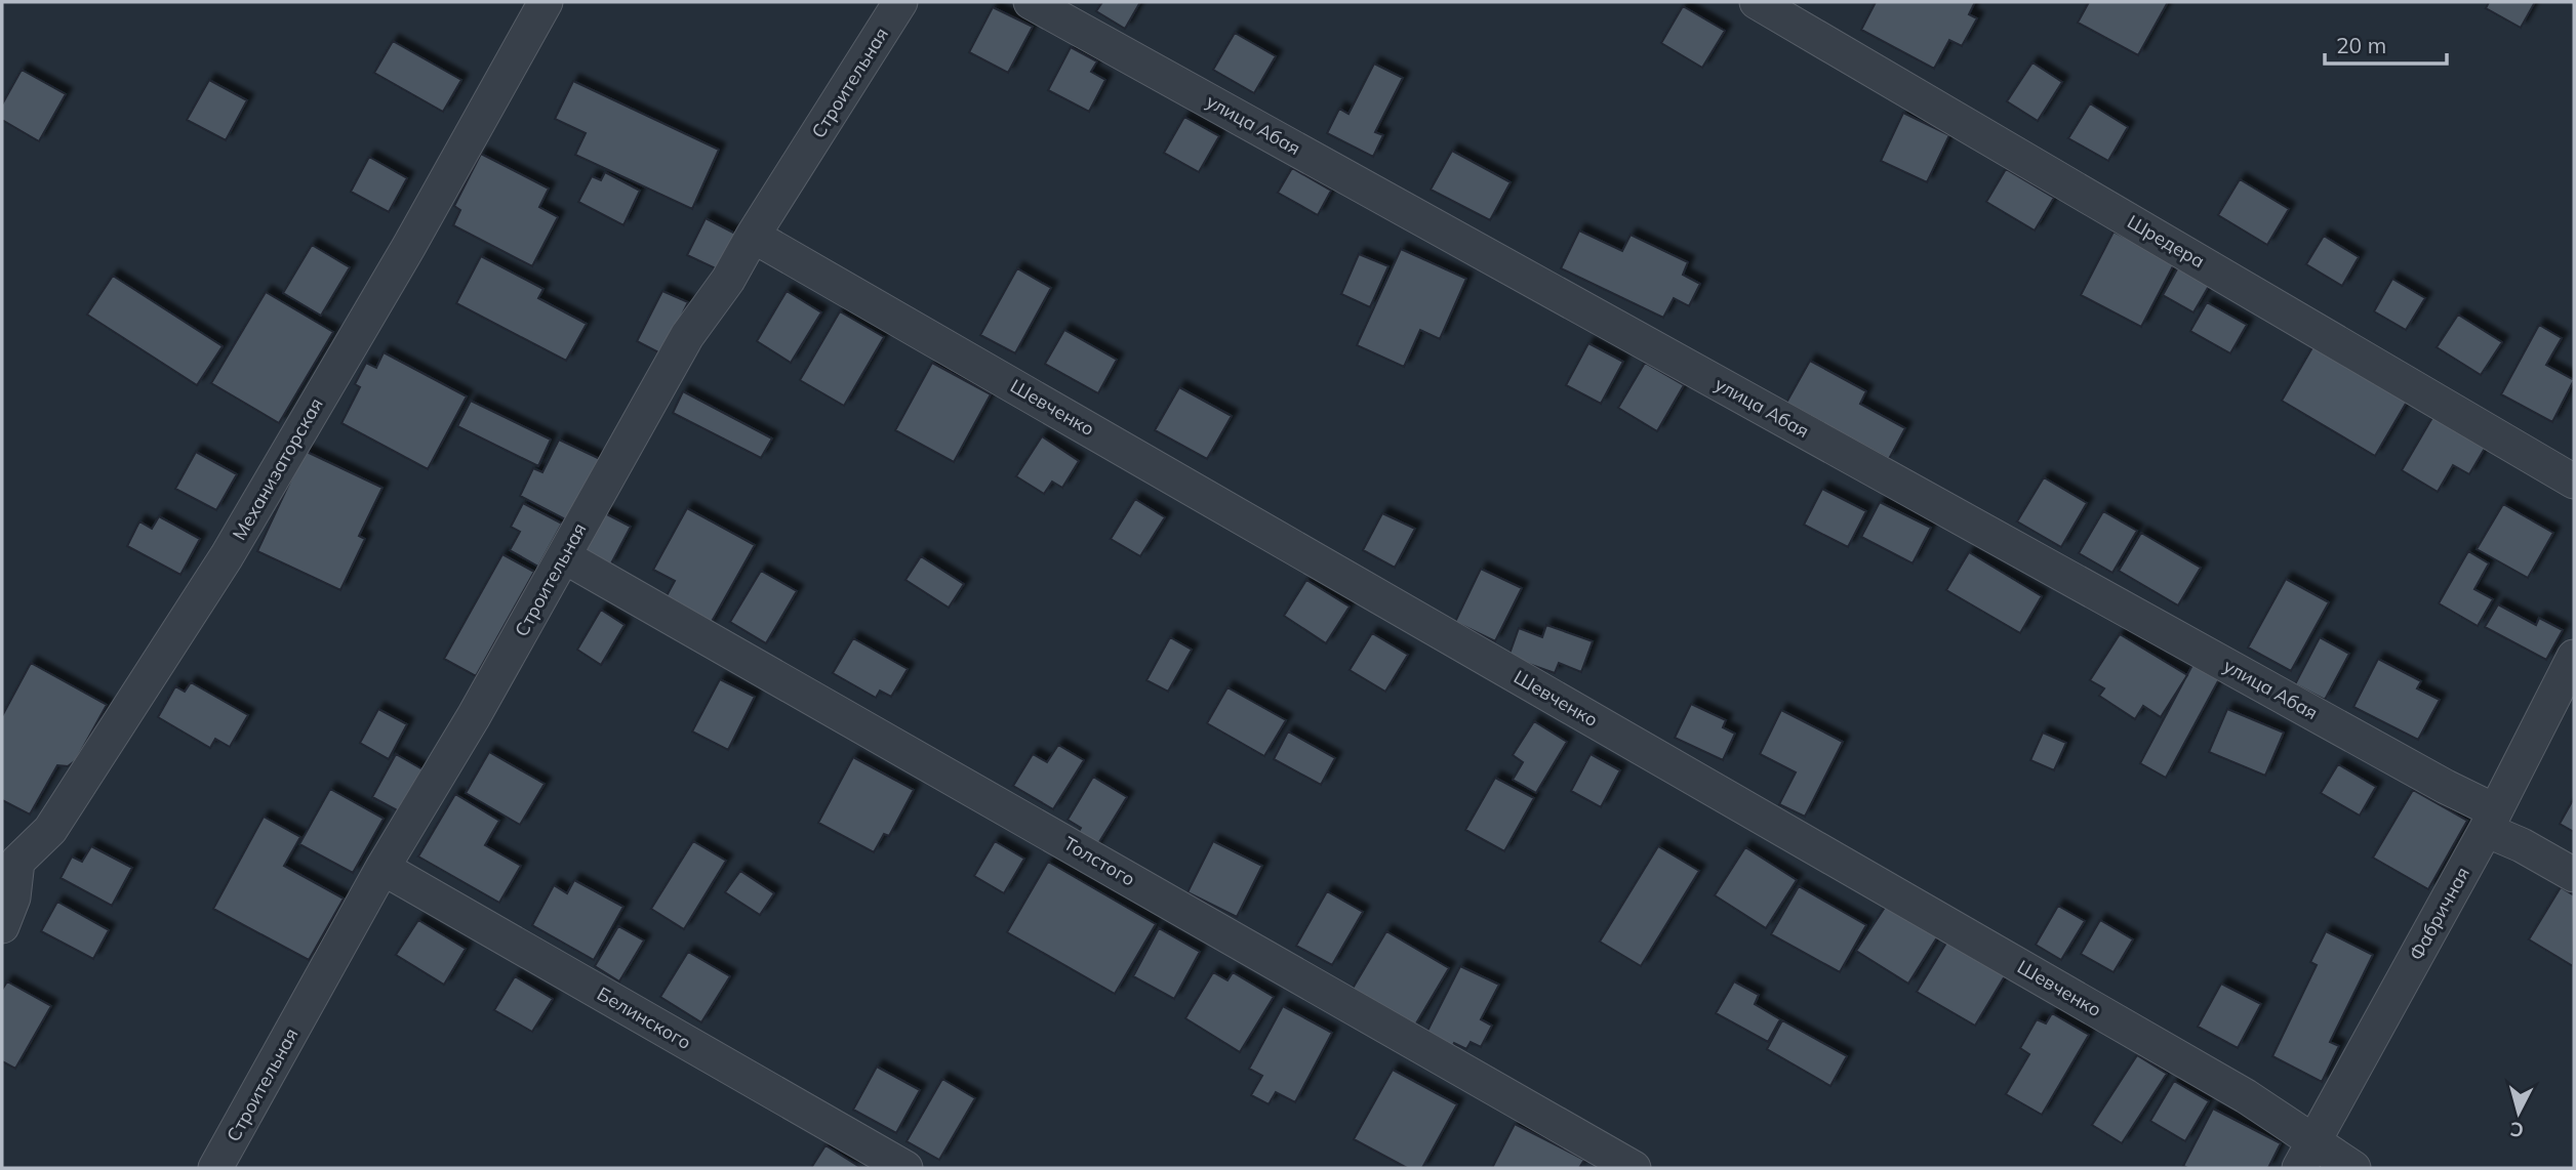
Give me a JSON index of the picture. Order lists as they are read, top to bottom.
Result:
{
  "streets": {
    "street": [
      "Строительная",
      "улица Абая",
      "Шредера",
      "Шевченко",
      "Механизаторская",
      "Толстого",
      "Фабричная",
      "Белинского"
    ]
  },
  "crossings": [
    ["Строительная", "Шевченко"],
    ["Строительная", "Толстого"],
    ["Строительная", "Белинского"],
    ["улица Абая", "Фабричная"],
    ["Шевченко", "Фабричная"]
  ],
  "scale_bar": "20 m",
  "north": "bottom"
}
